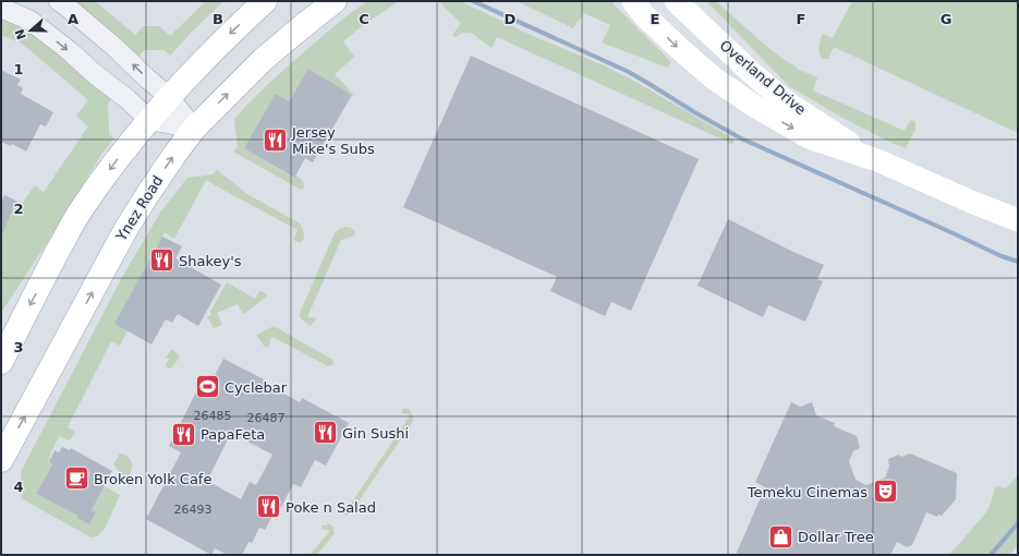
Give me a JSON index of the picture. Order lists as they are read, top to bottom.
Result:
{
  "streets": {
    "main road": ["Overland Drive", "Ynez Road"]
  },
  "places": {
    "restaurant": [
      "Jersey Mike's Subs",
      "Shakey's",
      "Gin Sushi",
      "PapaFeta",
      "Poke n Salad"
    ],
    "sports": ["Cyclebar"],
    "cafe": ["Broken Yolk Cafe"],
    "theatre": ["Temeku Cinemas"],
    "shop": ["Dollar Tree"]
  },
  "house_numbers": ["26485", "26487", "26493"],
  "north": "left",
  "grid": {
    "columns": [
      "A",
      "B",
      "C",
      "D",
      "E",
      "F",
      "G"
    ],
    "rows": [
      "1",
      "2",
      "3",
      "4"
    ]
  }
}
